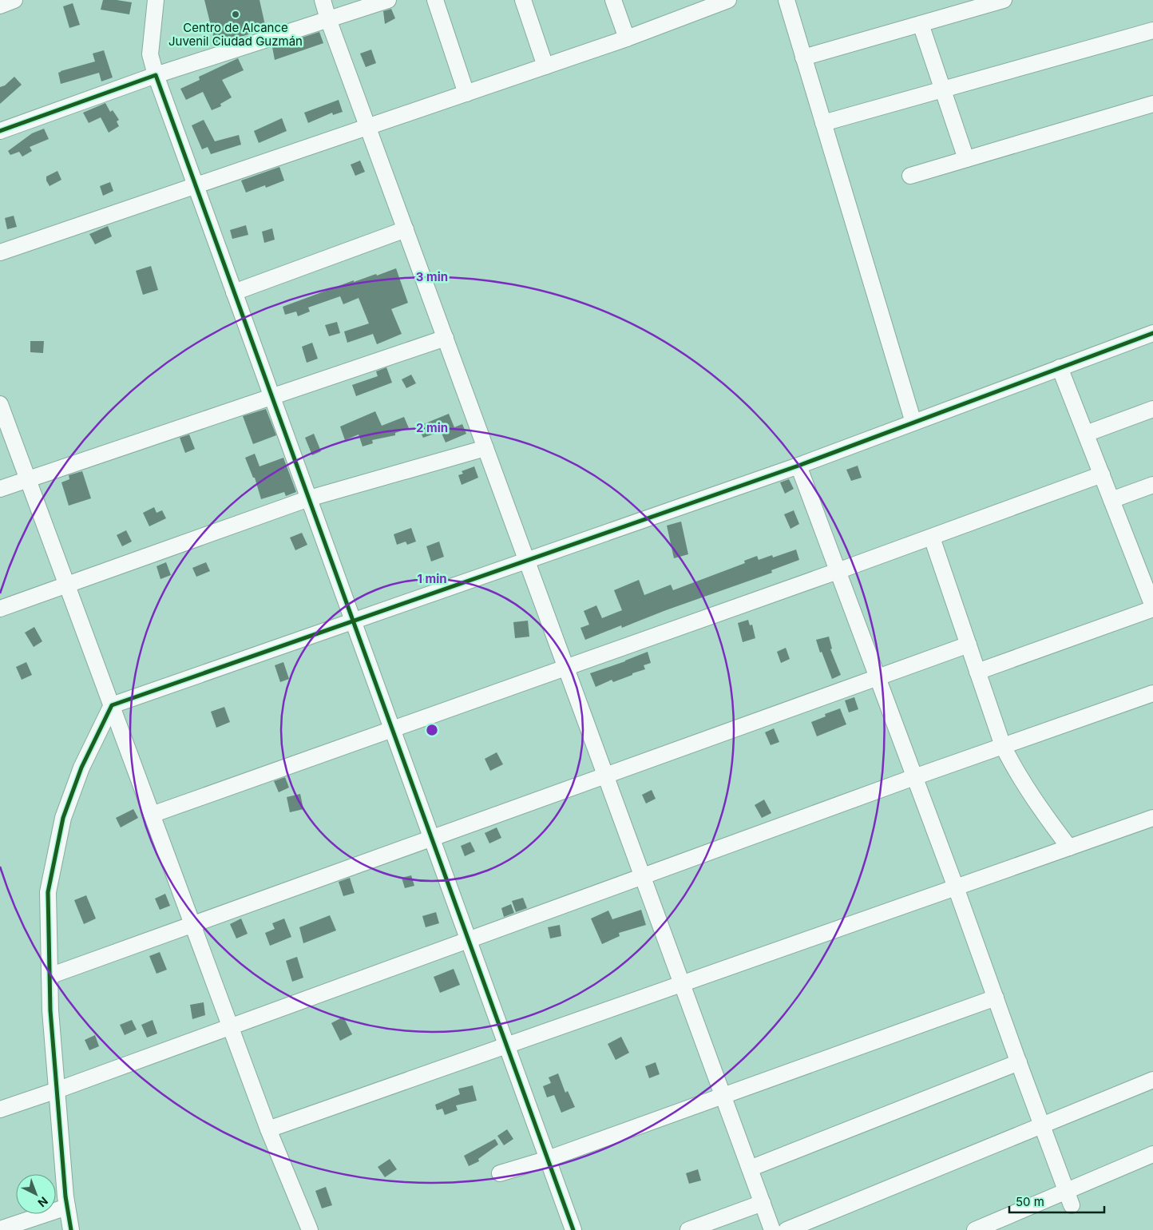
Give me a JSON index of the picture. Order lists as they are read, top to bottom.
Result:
{
  "places": ["Centro de Alcance Juvenil Ciudad Guzmán"],
  "scale_bar": "50 m",
  "north": "bottom right",
  "rings": ["3 min", "2 min", "1 min"]
}
